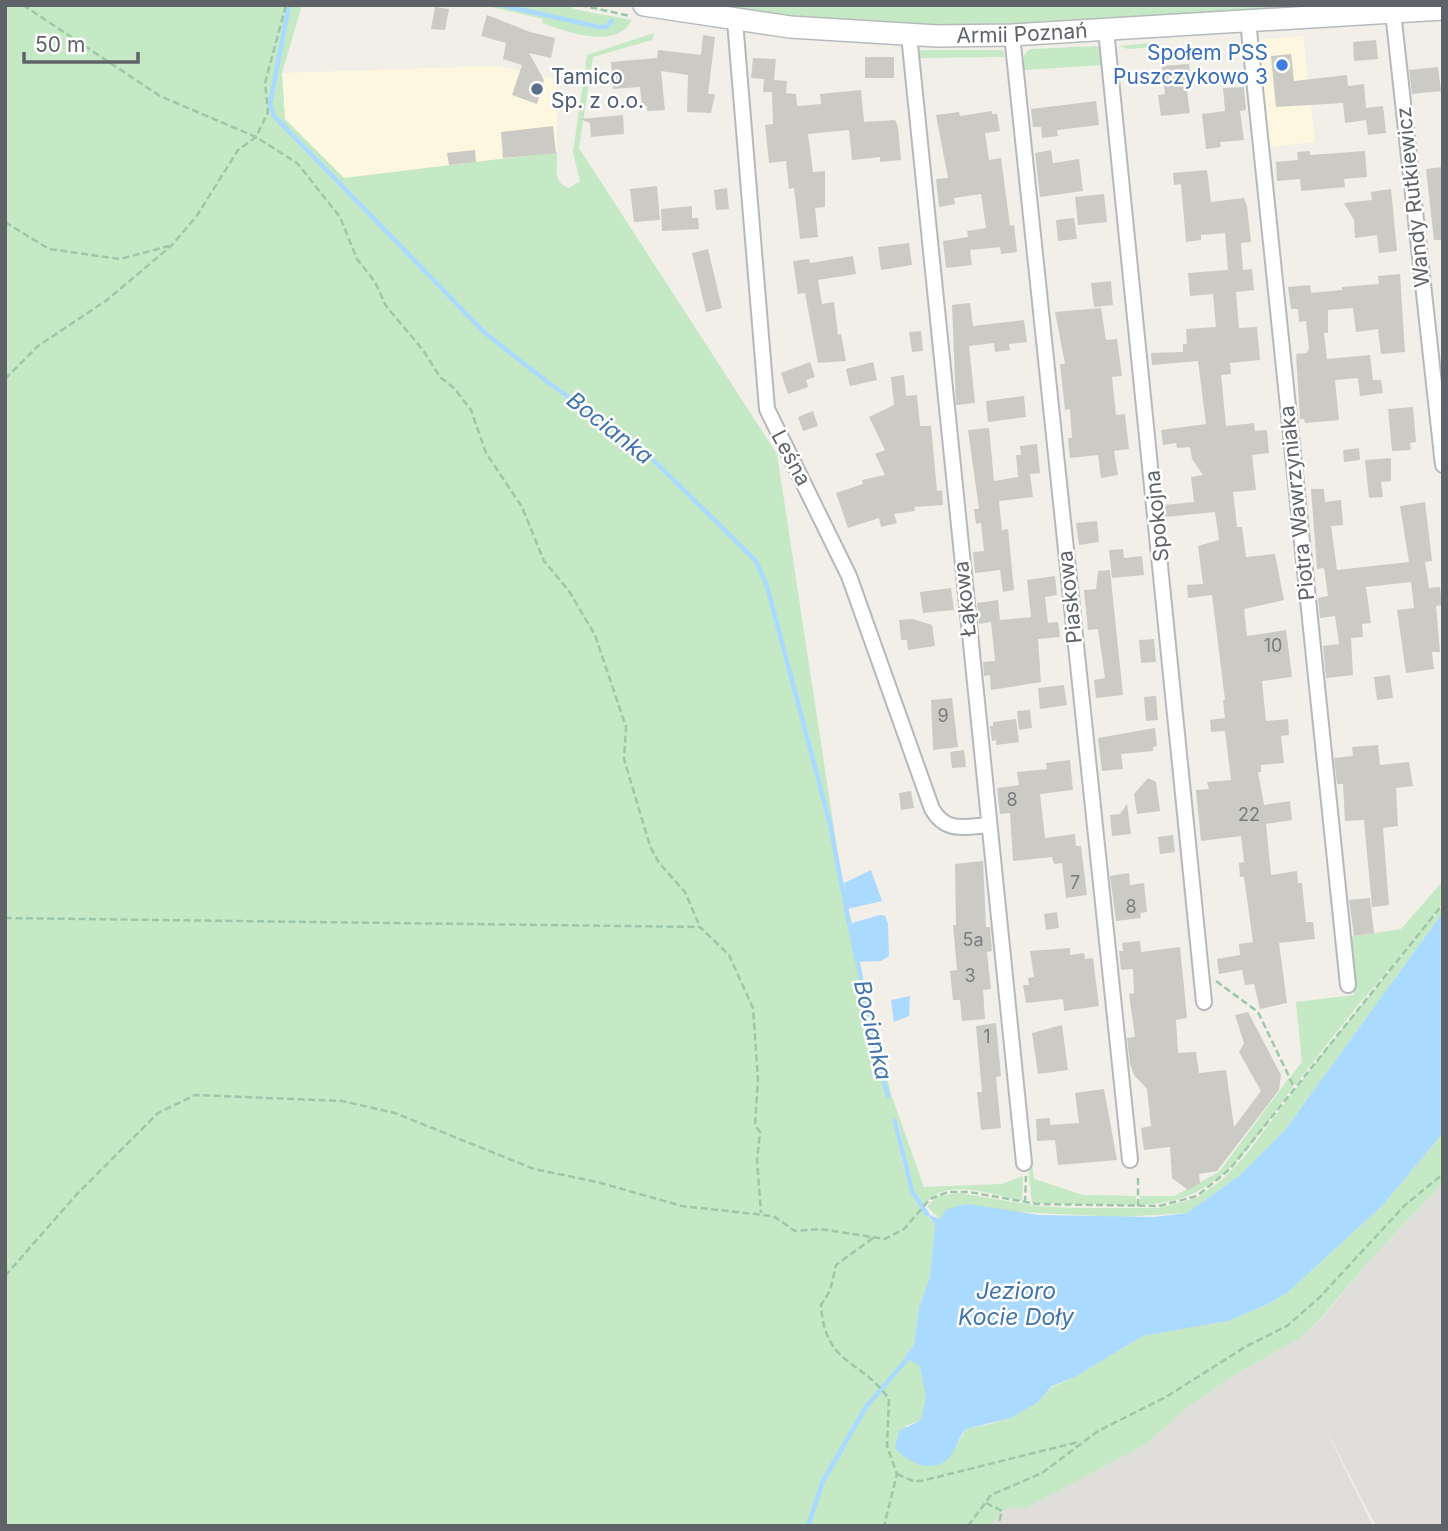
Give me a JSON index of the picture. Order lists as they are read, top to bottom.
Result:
{
  "streets": {
    "main road": ["Armii Poznań"],
    "street": [
      "Wandy Rutkiewicz",
      "Leśna",
      "Piotra Wawrzyniaka",
      "Spokojna",
      "Piaskowa",
      "Łąkowa"
    ]
  },
  "crossings": [
    ["Armii Poznań", "Wandy Rutkiewicz"],
    ["Armii Poznań", "Leśna"],
    ["Armii Poznań", "Piotra Wawrzyniaka"],
    ["Armii Poznań", "Spokojna"],
    ["Armii Poznań", "Piaskowa"],
    ["Armii Poznań", "Łąkowa"],
    ["Leśna", "Łąkowa"]
  ],
  "water": ["Bocianka", "Jezioro Kocie Doły"],
  "places": ["Społem PSS Puszczykowo 3", "Tamico Sp. z o.o."],
  "house_numbers": [
    "10",
    "9",
    "8",
    "22",
    "7",
    "8",
    "5a",
    "3",
    "1"
  ],
  "scale_bar": "50 m"
}
